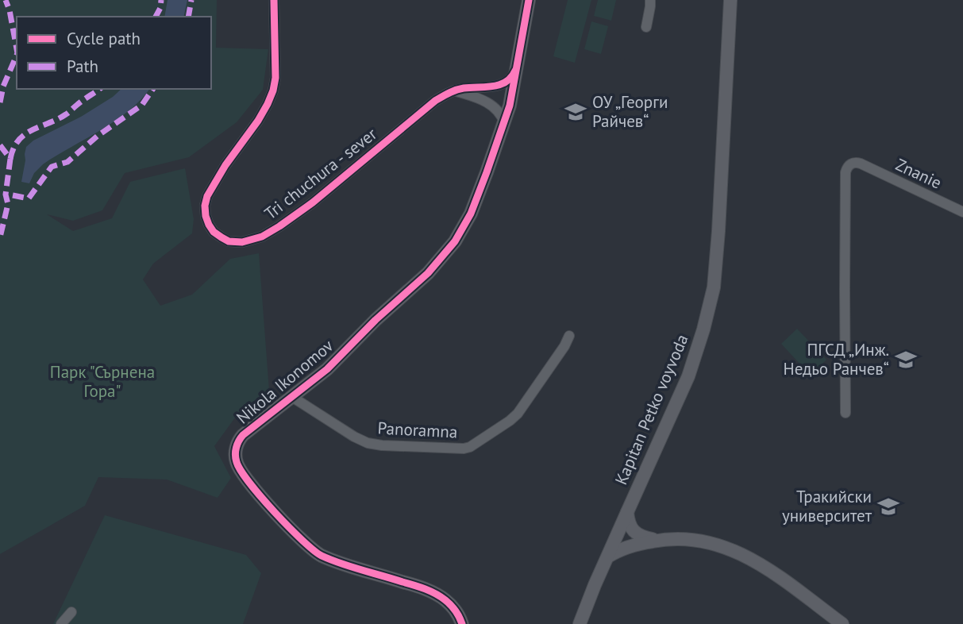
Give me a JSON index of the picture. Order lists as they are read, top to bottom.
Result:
{
  "streets": {
    "street": [
      "Tri chuchura - sever",
      "Znanie",
      "Nikola Ikonomov",
      "Kapitan Petko voyvoda",
      "Panoramna"
    ]
  },
  "crossings": [
    ["Nikola Ikonomov", "Panoramna"]
  ],
  "parks": ["Парк \"Сърнена Гора\""],
  "places": {
    "school or university": ["ОУ „Георги Райчев“", "ПГСД „Инж. Недьо Ранчев“", "Тракийски университет"]
  },
  "legend": ["Cycle path", "Path"]
}
